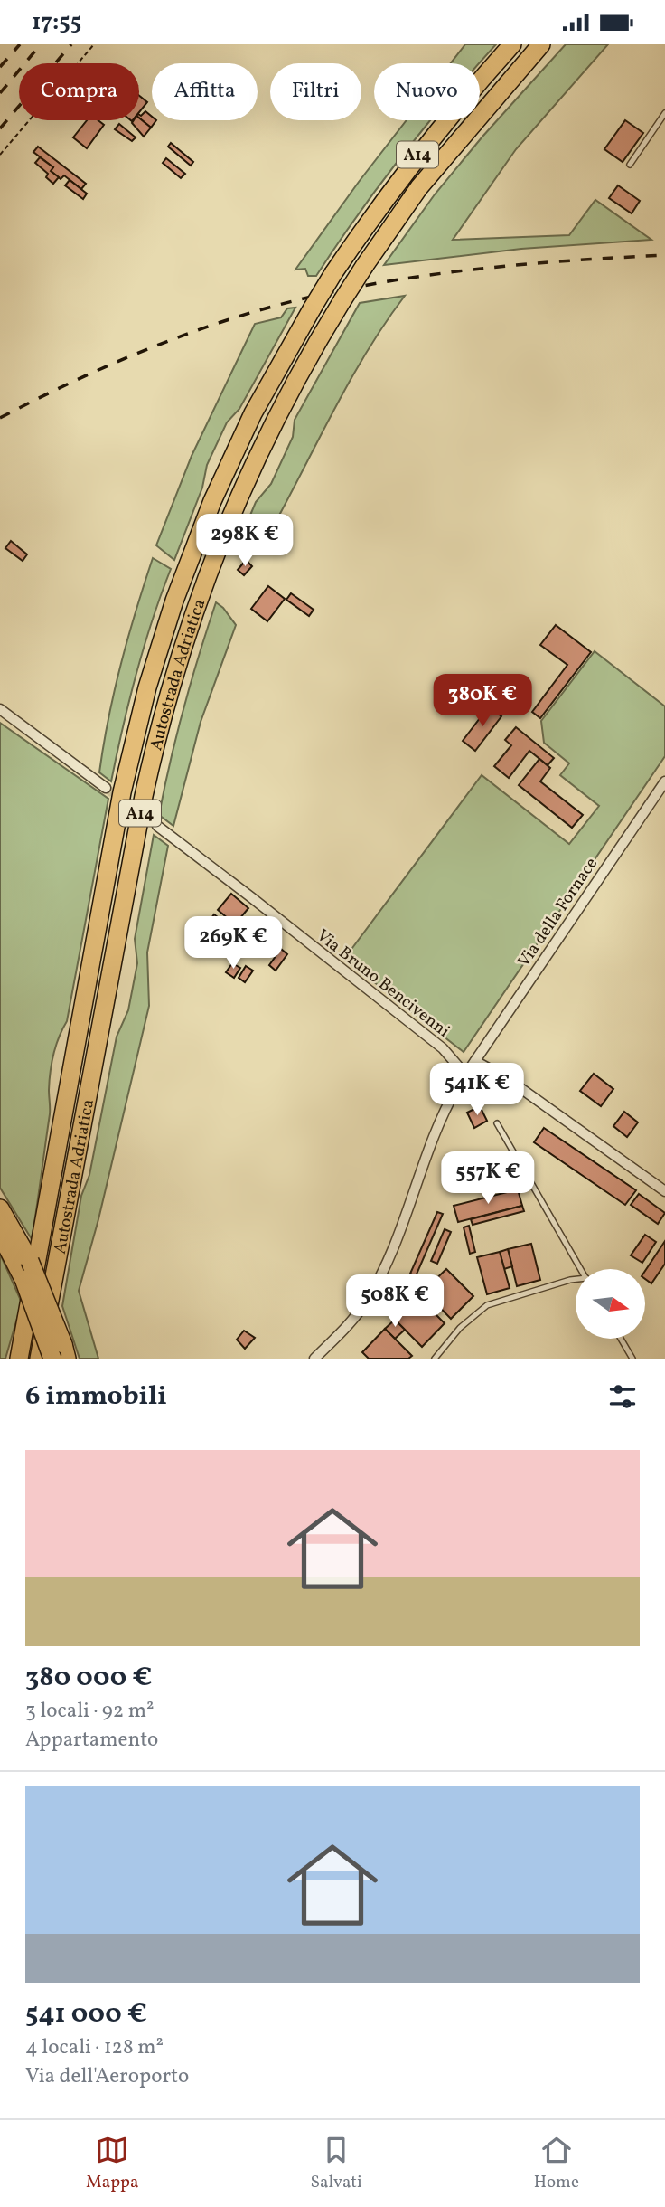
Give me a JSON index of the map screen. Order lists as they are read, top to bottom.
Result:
{
  "streets": {
    "highway": ["A14", "Autostrada Adriatica"],
    "street": ["Via della Fornace", "Via Bruno Bencivenni"]
  },
  "crossings": [
    ["Via della Fornace", "Via Bruno Bencivenni"]
  ],
  "north": "right",
  "page": {
    "status": "17:55",
    "chip": [
      "Compra",
      "Affitta",
      "Filtri",
      "Nuovo"
    ],
    "price": [
      "298K €",
      "380K €",
      "269K €",
      "541K €",
      "557K €",
      "508K €"
    ],
    "heading": "6 immobili",
    "list": [
      {
        "name": "380 000 €",
        "note": "3 locali · 92 m² · Appartamento"
      },
      {
        "name": "541 000 €",
        "note": "4 locali · 128 m² · Via dell'Aeroporto"
      }
    ],
    "tabs": ["Mappa", "Salvati", "Home"]
  }
}
